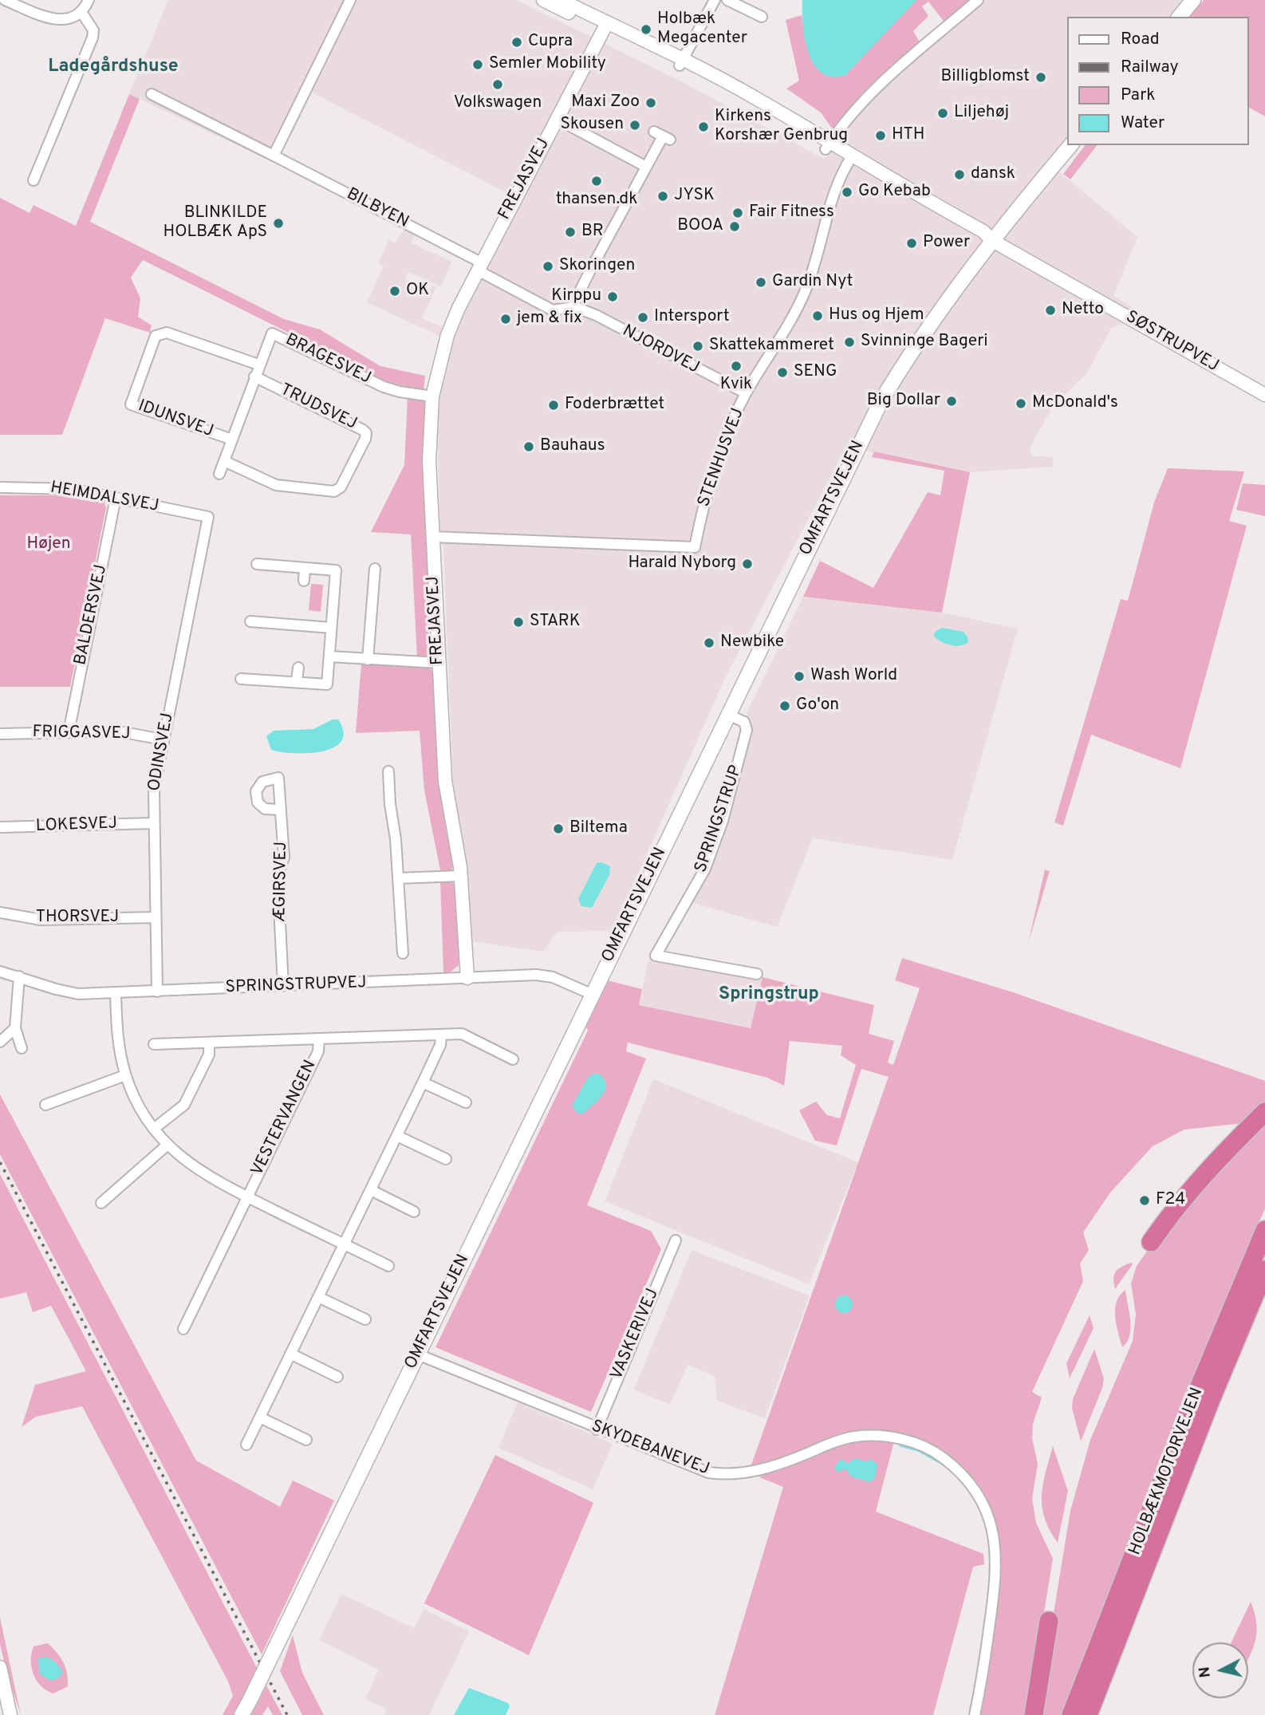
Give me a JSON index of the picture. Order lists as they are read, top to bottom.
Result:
{
  "streets": {
    "highway": ["HOLBÆKMOTORVEJEN"],
    "main road": ["OMFARTSVEJEN"],
    "street": [
      "FREJASVEJ",
      "BILBYEN",
      "SØSTRUPVEJ",
      "NJORDVEJ",
      "BRAGESVEJ",
      "TRUDSVEJ",
      "IDUNSVEJ",
      "STENHUSVEJ",
      "HEIMDALSVEJ",
      "BALDERSVEJ",
      "FRIGGASVEJ",
      "ODINSVEJ",
      "SPRINGSTRUP",
      "LOKESVEJ",
      "ÆGIRSVEJ",
      "THORSVEJ",
      "SPRINGSTRUPVEJ",
      "VESTERVANGEN",
      "VASKERIVEJ",
      "SKYDEBANEVEJ"
    ]
  },
  "crossings": [
    ["FREJASVEJ", "BILBYEN"],
    ["FREJASVEJ", "BRAGESVEJ"],
    ["FREJASVEJ", "STENHUSVEJ"],
    ["FREJASVEJ", "SPRINGSTRUPVEJ"],
    ["SØSTRUPVEJ", "OMFARTSVEJEN"],
    ["NJORDVEJ", "STENHUSVEJ"],
    ["BRAGESVEJ", "TRUDSVEJ"],
    ["BRAGESVEJ", "IDUNSVEJ"],
    ["HEIMDALSVEJ", "BALDERSVEJ"],
    ["HEIMDALSVEJ", "ODINSVEJ"],
    ["OMFARTSVEJEN", "SPRINGSTRUP"],
    ["OMFARTSVEJEN", "SPRINGSTRUPVEJ"],
    ["OMFARTSVEJEN", "SKYDEBANEVEJ"],
    ["BALDERSVEJ", "FRIGGASVEJ"],
    ["FRIGGASVEJ", "ODINSVEJ"],
    ["ODINSVEJ", "LOKESVEJ"],
    ["ODINSVEJ", "THORSVEJ"],
    ["ODINSVEJ", "SPRINGSTRUPVEJ"],
    ["ÆGIRSVEJ", "SPRINGSTRUPVEJ"],
    ["SPRINGSTRUPVEJ", "VESTERVANGEN"],
    ["VASKERIVEJ", "SKYDEBANEVEJ"]
  ],
  "districts": ["Ladegårdshuse", "Springstrup"],
  "parks": ["Højen"],
  "places": [
    "Holbæk Megacenter",
    "Cupra",
    "Semler Mobility",
    "Billigblomst",
    "Volkswagen",
    "Maxi Zoo",
    "Liljehøj",
    "Skousen",
    "Kirkens Korshær Genbrug",
    "HTH",
    "dansk",
    "thansen.dk",
    "Go Kebab",
    "JYSK",
    "Fair Fitness",
    "BLINKILDE HOLBÆK ApS",
    "BOOA",
    "BR",
    "Power",
    "Skoringen",
    "Gardin Nyt",
    "OK",
    "Kirppu",
    "Netto",
    "Hus og Hjem",
    "Intersport",
    "jem & fix",
    "Svinninge Bageri",
    "Skattekammeret",
    "Kvik",
    "SENG",
    "Big Dollar",
    "McDonald's",
    "Foderbrættet",
    "Bauhaus",
    "Harald Nyborg",
    "STARK",
    "Newbike",
    "Wash World",
    "Go'on",
    "Biltema",
    "F24"
  ],
  "legend": [
    "Road",
    "Railway",
    "Park",
    "Water"
  ],
  "north": "left"
}
